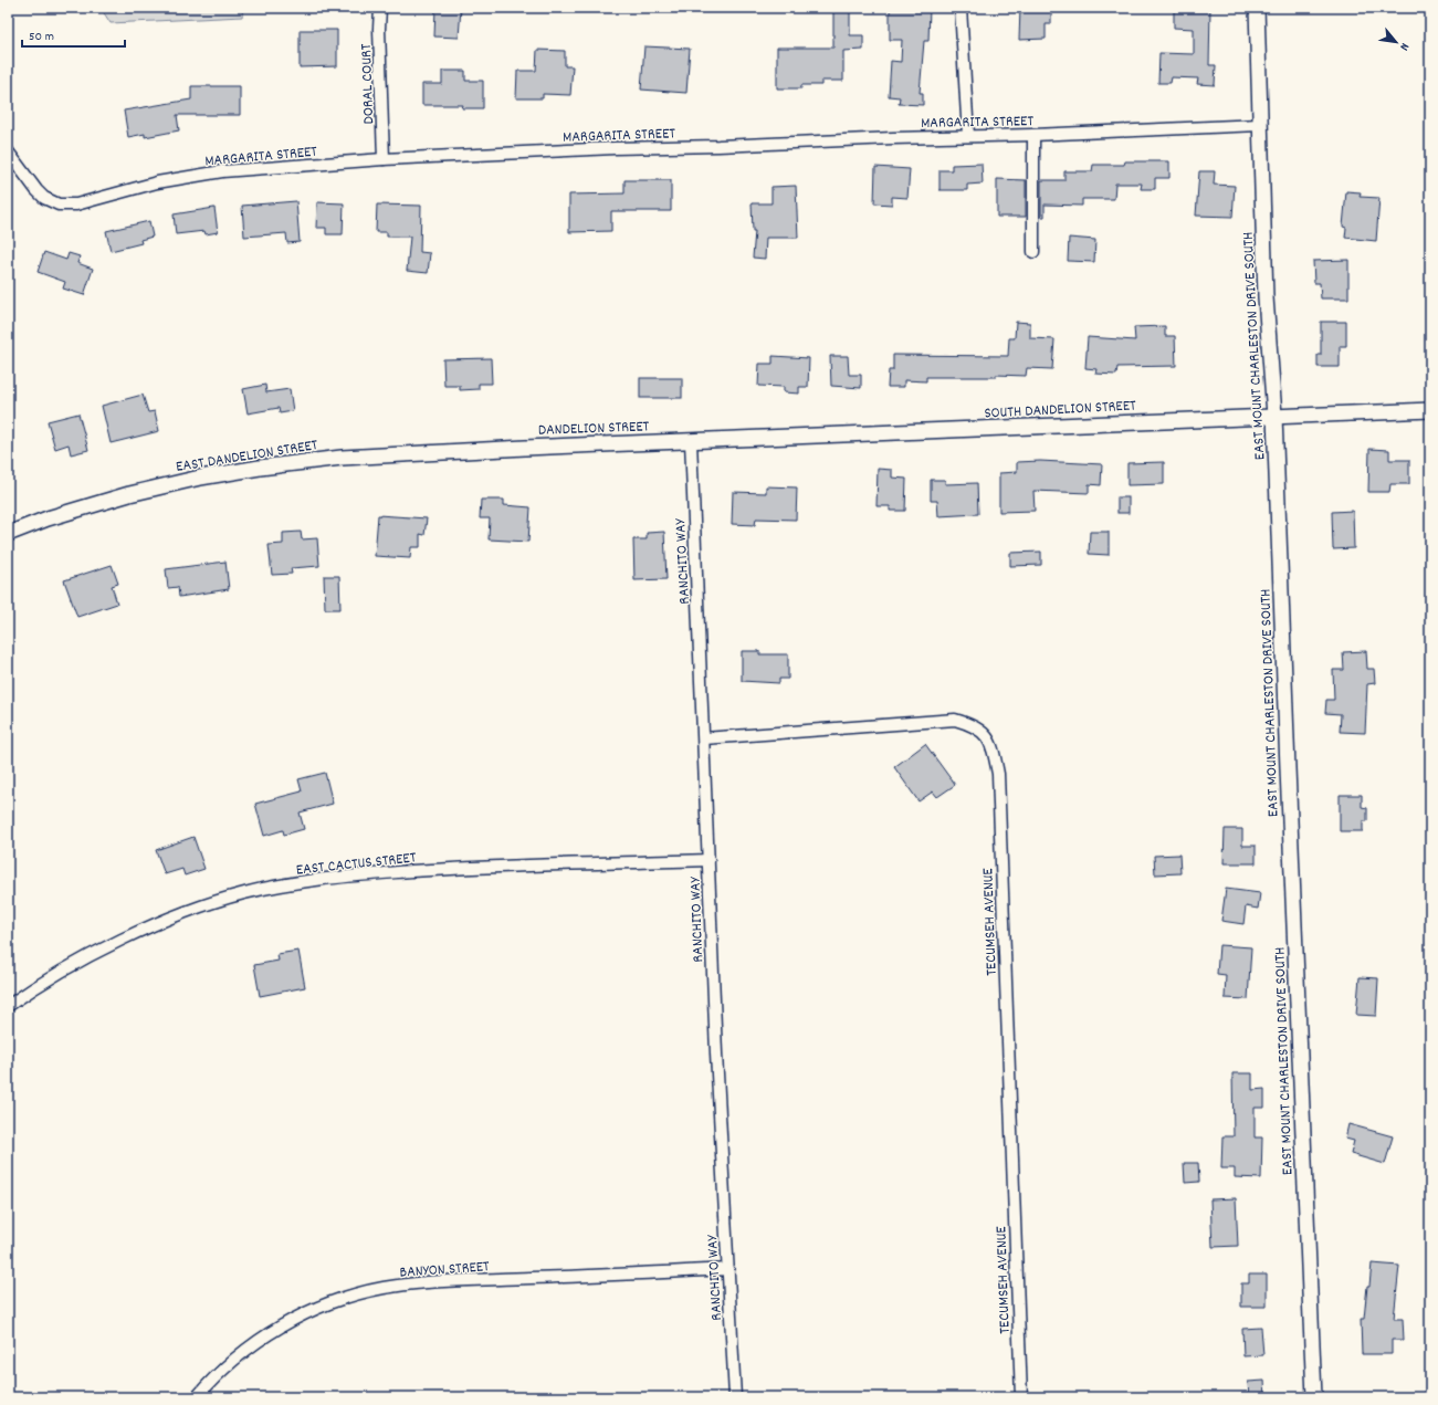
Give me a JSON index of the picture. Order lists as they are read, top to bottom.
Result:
{
  "streets": {
    "street": [
      "DORAL COURT",
      "MARGARITA STREET",
      "EAST MOUNT CHARLESTON DRIVE SOUTH",
      "SOUTH DANDELION STREET",
      "DANDELION STREET",
      "EAST DANDELION STREET",
      "RANCHITO WAY",
      "EAST CACTUS STREET",
      "TECUMSEH AVENUE",
      "BANYON STREET"
    ]
  },
  "crossings": [
    ["DORAL COURT", "MARGARITA STREET"],
    ["MARGARITA STREET", "EAST MOUNT CHARLESTON DRIVE SOUTH"],
    ["EAST MOUNT CHARLESTON DRIVE SOUTH", "SOUTH DANDELION STREET"],
    ["SOUTH DANDELION STREET", "DANDELION STREET"],
    ["SOUTH DANDELION STREET", "RANCHITO WAY"],
    ["DANDELION STREET", "EAST DANDELION STREET"],
    ["DANDELION STREET", "RANCHITO WAY"],
    ["RANCHITO WAY", "EAST CACTUS STREET"],
    ["RANCHITO WAY", "TECUMSEH AVENUE"],
    ["RANCHITO WAY", "BANYON STREET"]
  ],
  "scale_bar": "50 m",
  "north": "bottom right"
}
